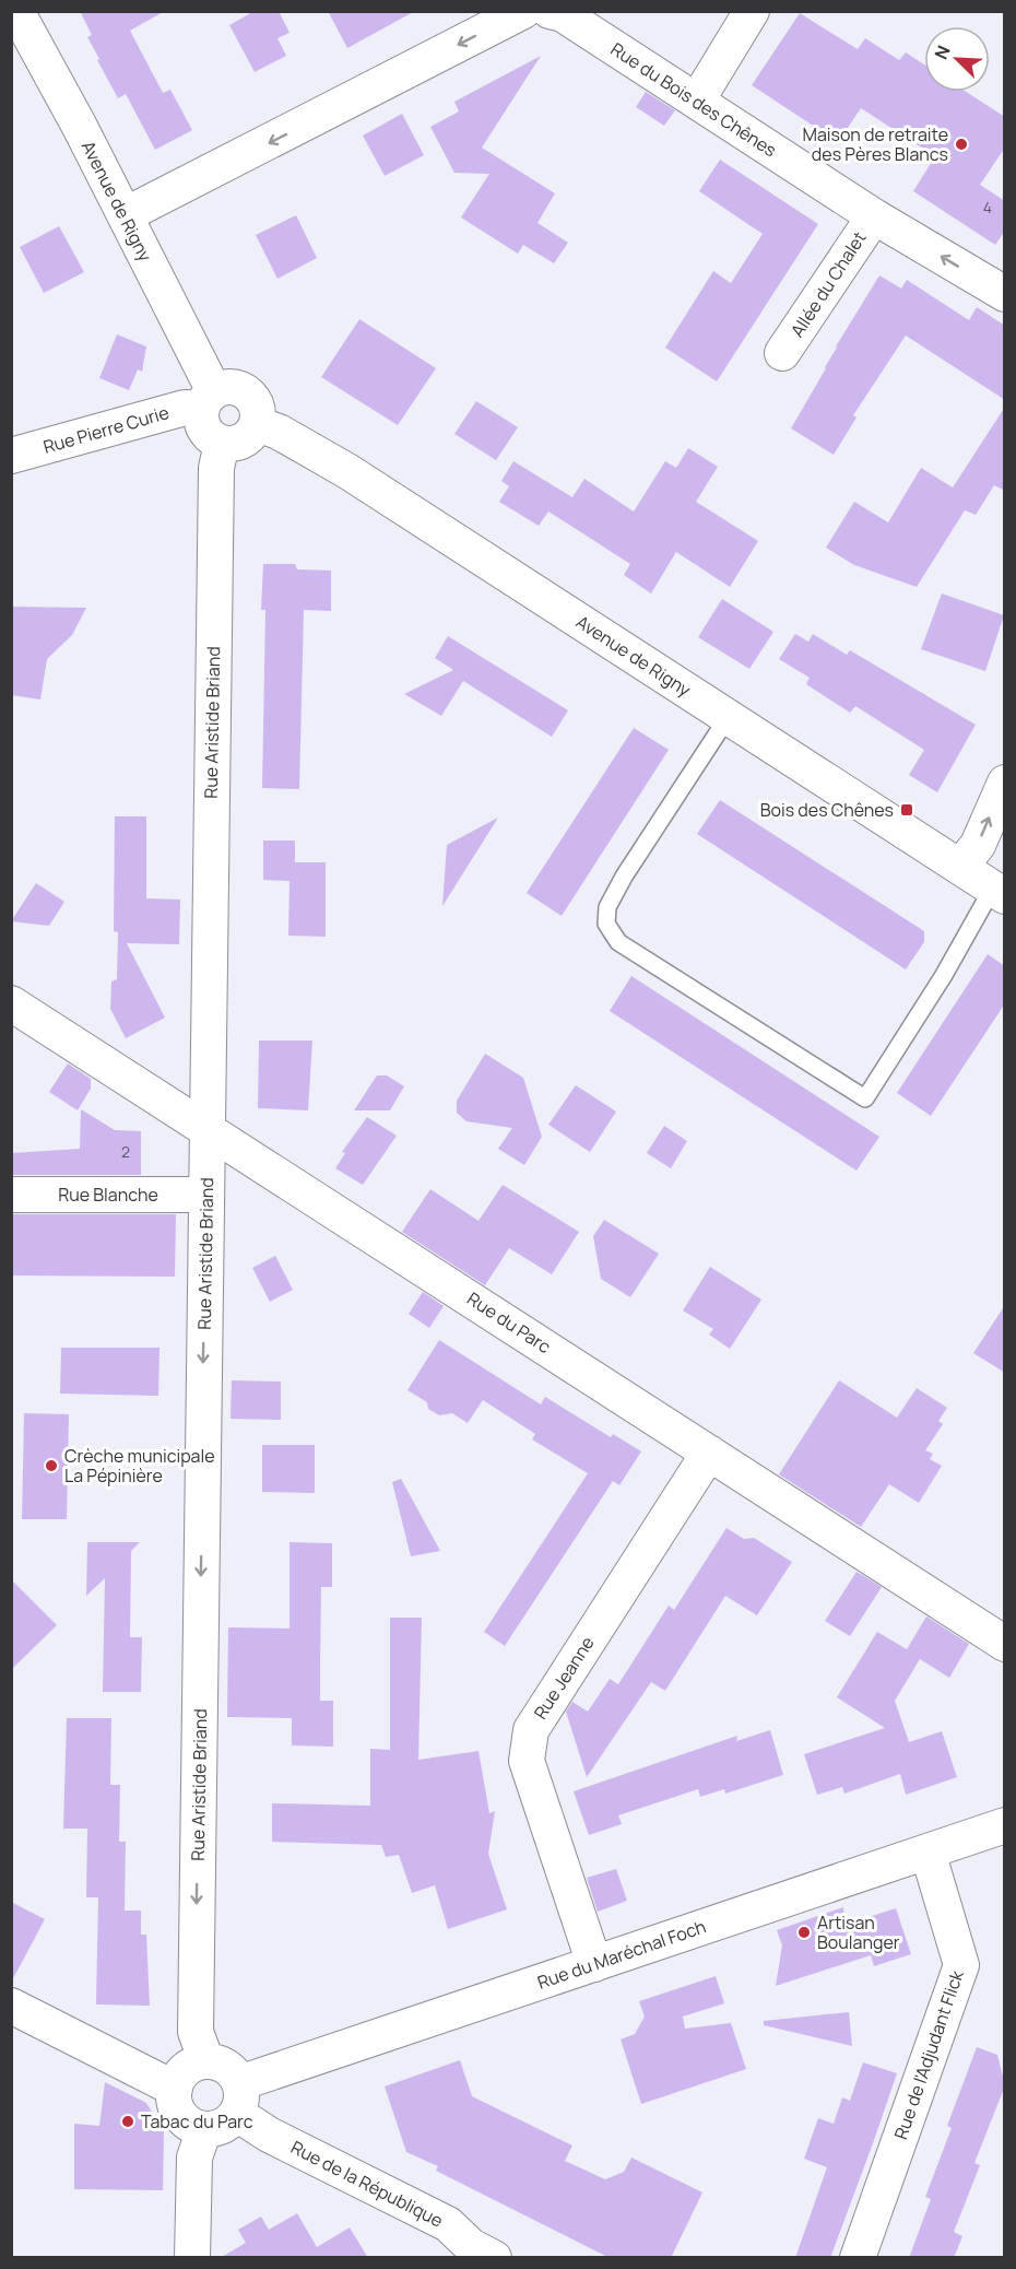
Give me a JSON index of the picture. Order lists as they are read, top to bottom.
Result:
{
  "streets": {
    "street": [
      "Rue du Bois des Chênes",
      "Avenue de Rigny",
      "Allée du Chalet",
      "Rue Pierre Curie",
      "Rue Aristide Briand",
      "Rue Blanche",
      "Rue du Parc",
      "Rue Jeanne",
      "Rue du Maréchal Foch",
      "Rue de l'Adjudant Flick",
      "Rue de la République"
    ]
  },
  "crossings": [
    ["Rue du Bois des Chênes", "Allée du Chalet"],
    ["Avenue de Rigny", "Rue Pierre Curie"],
    ["Avenue de Rigny", "Rue Aristide Briand"],
    ["Rue Pierre Curie", "Rue Aristide Briand"],
    ["Rue Aristide Briand", "Rue Blanche"],
    ["Rue Aristide Briand", "Rue du Parc"],
    ["Rue Aristide Briand", "Rue du Maréchal Foch"],
    ["Rue Aristide Briand", "Rue de la République"],
    ["Rue du Parc", "Rue Jeanne"],
    ["Rue Jeanne", "Rue du Maréchal Foch"],
    ["Rue du Maréchal Foch", "Rue de l'Adjudant Flick"],
    ["Rue du Maréchal Foch", "Rue de la République"]
  ],
  "one_way": ["Rue Aristide Briand"],
  "places": {
    "other": [
      "Maison de retraite des Pères Blancs",
      "Crèche municipale La Pépinière",
      "Artisan Boulanger",
      "Tabac du Parc"
    ],
    "transit": ["Bois des Chênes"]
  },
  "house_numbers": ["4", "2"],
  "north": "top left"
}
